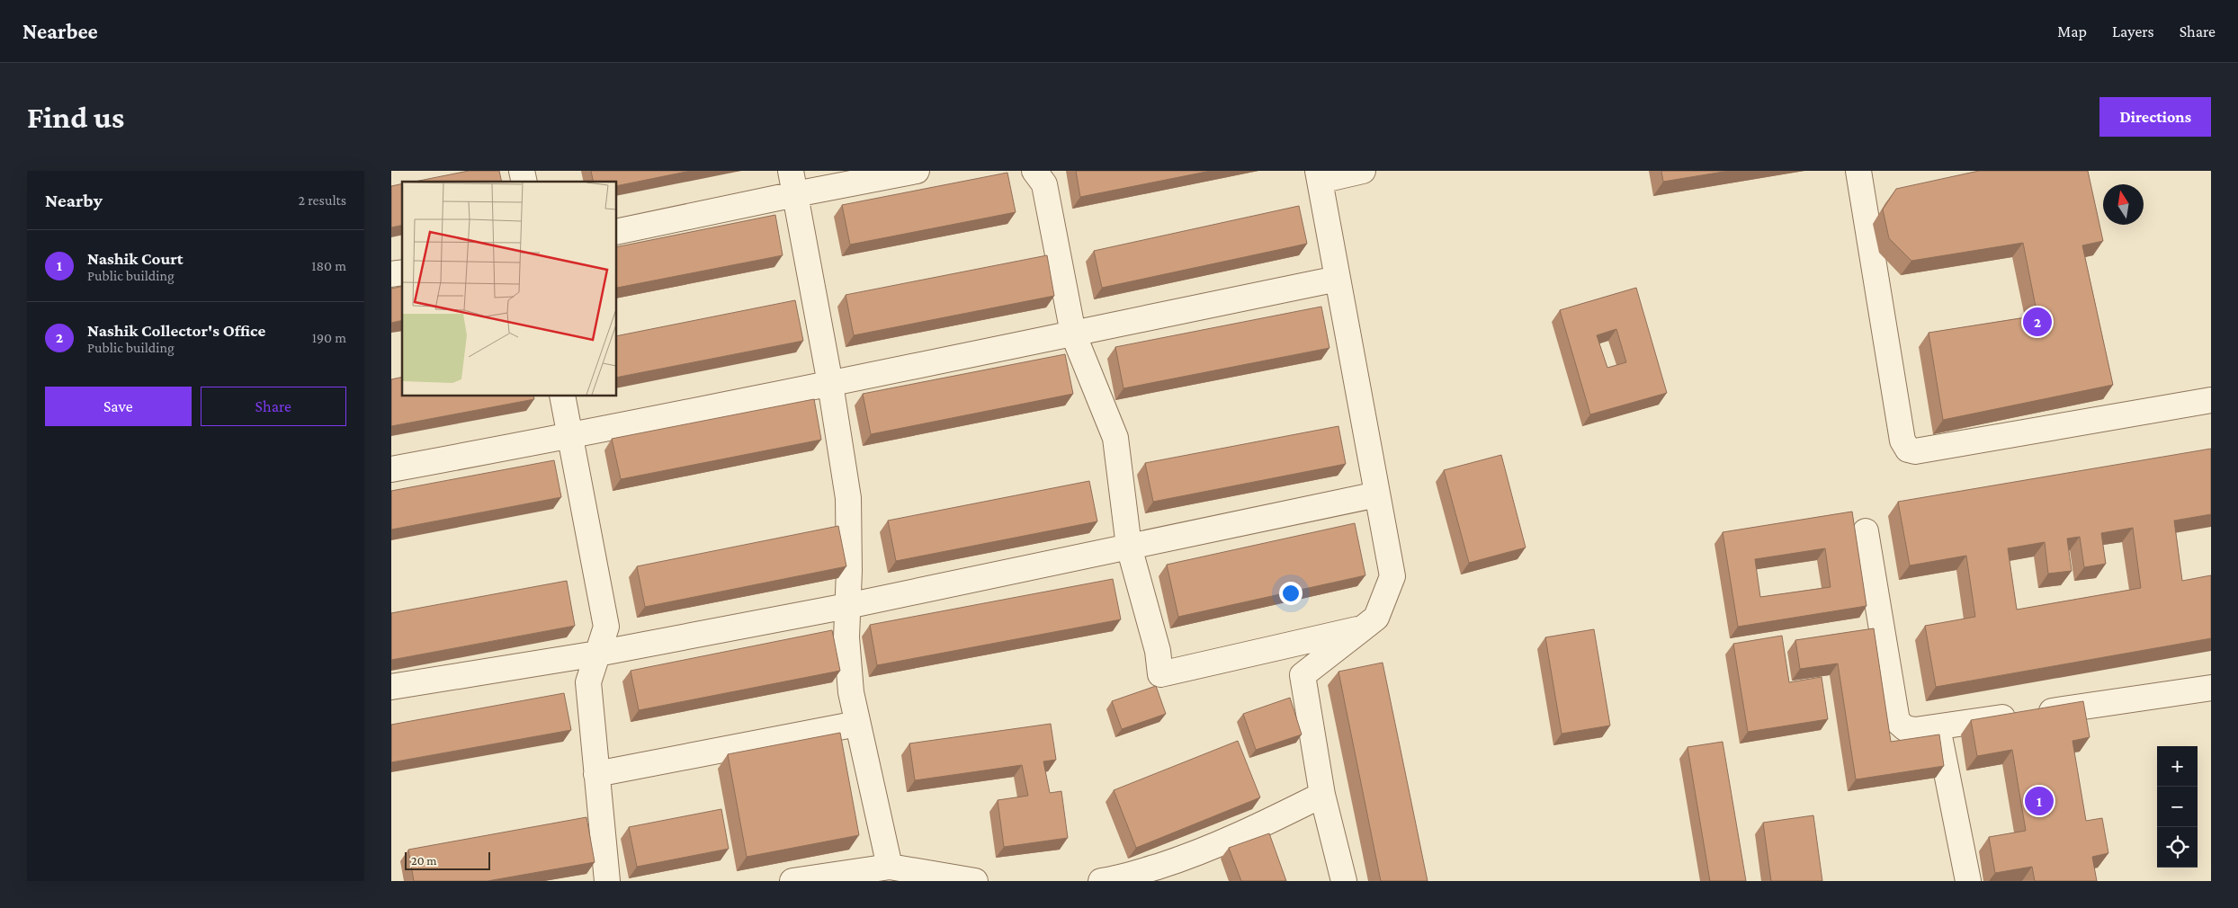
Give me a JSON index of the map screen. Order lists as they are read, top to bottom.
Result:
{
  "scale_bar": "20 m",
  "north": "top",
  "page": {
    "header": "Nearbee",
    "nav": ["Map", "Layers", "Share"],
    "buttons": [
      "Directions",
      ["Save", "Share"]
    ],
    "title": "Find us",
    "heading": ["Nearby", "2 results"],
    "list": [
      {
        "mark": "1",
        "name": "Nashik Court",
        "note": "Public building",
        "value": "180 m"
      },
      {
        "mark": "2",
        "name": "Nashik Collector's Office",
        "note": "Public building",
        "value": "190 m"
      }
    ],
    "pins": ["2", "1"],
    "map_buttons": ["+", "−"],
    "scale": "20 m"
  }
}
